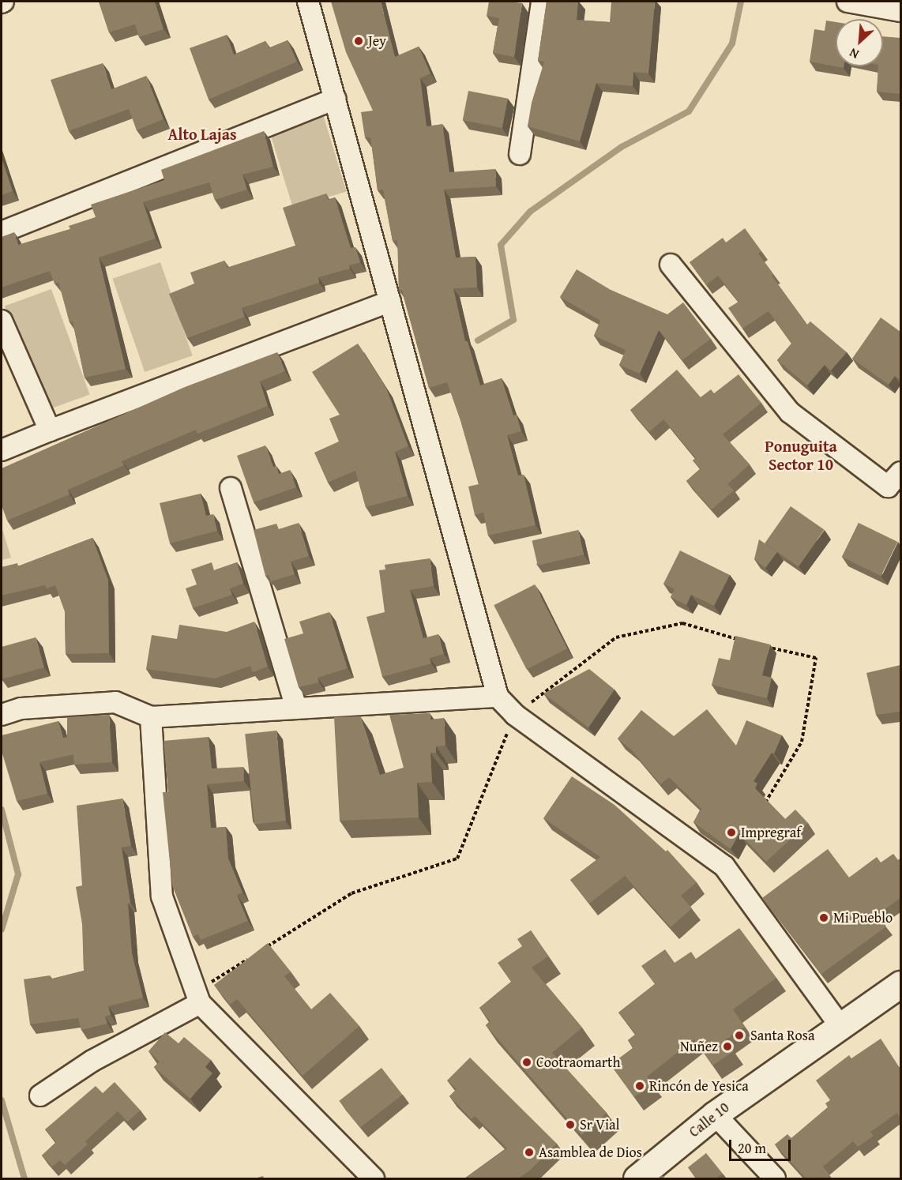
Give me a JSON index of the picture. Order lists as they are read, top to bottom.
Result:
{
  "streets": {
    "main road": ["Calle 10"]
  },
  "districts": ["Alto Lajas", "Ponuguita Sector 10"],
  "places": [
    "Jey",
    "Impregraf",
    "Mi Pueblo",
    "Santa Rosa",
    "Nuñez",
    "Cootraomarth",
    "Rincón de Yesica",
    "Sr Vial",
    "Asamblea de Dios"
  ],
  "scale_bar": "20 m",
  "north": "bottom left"
}
